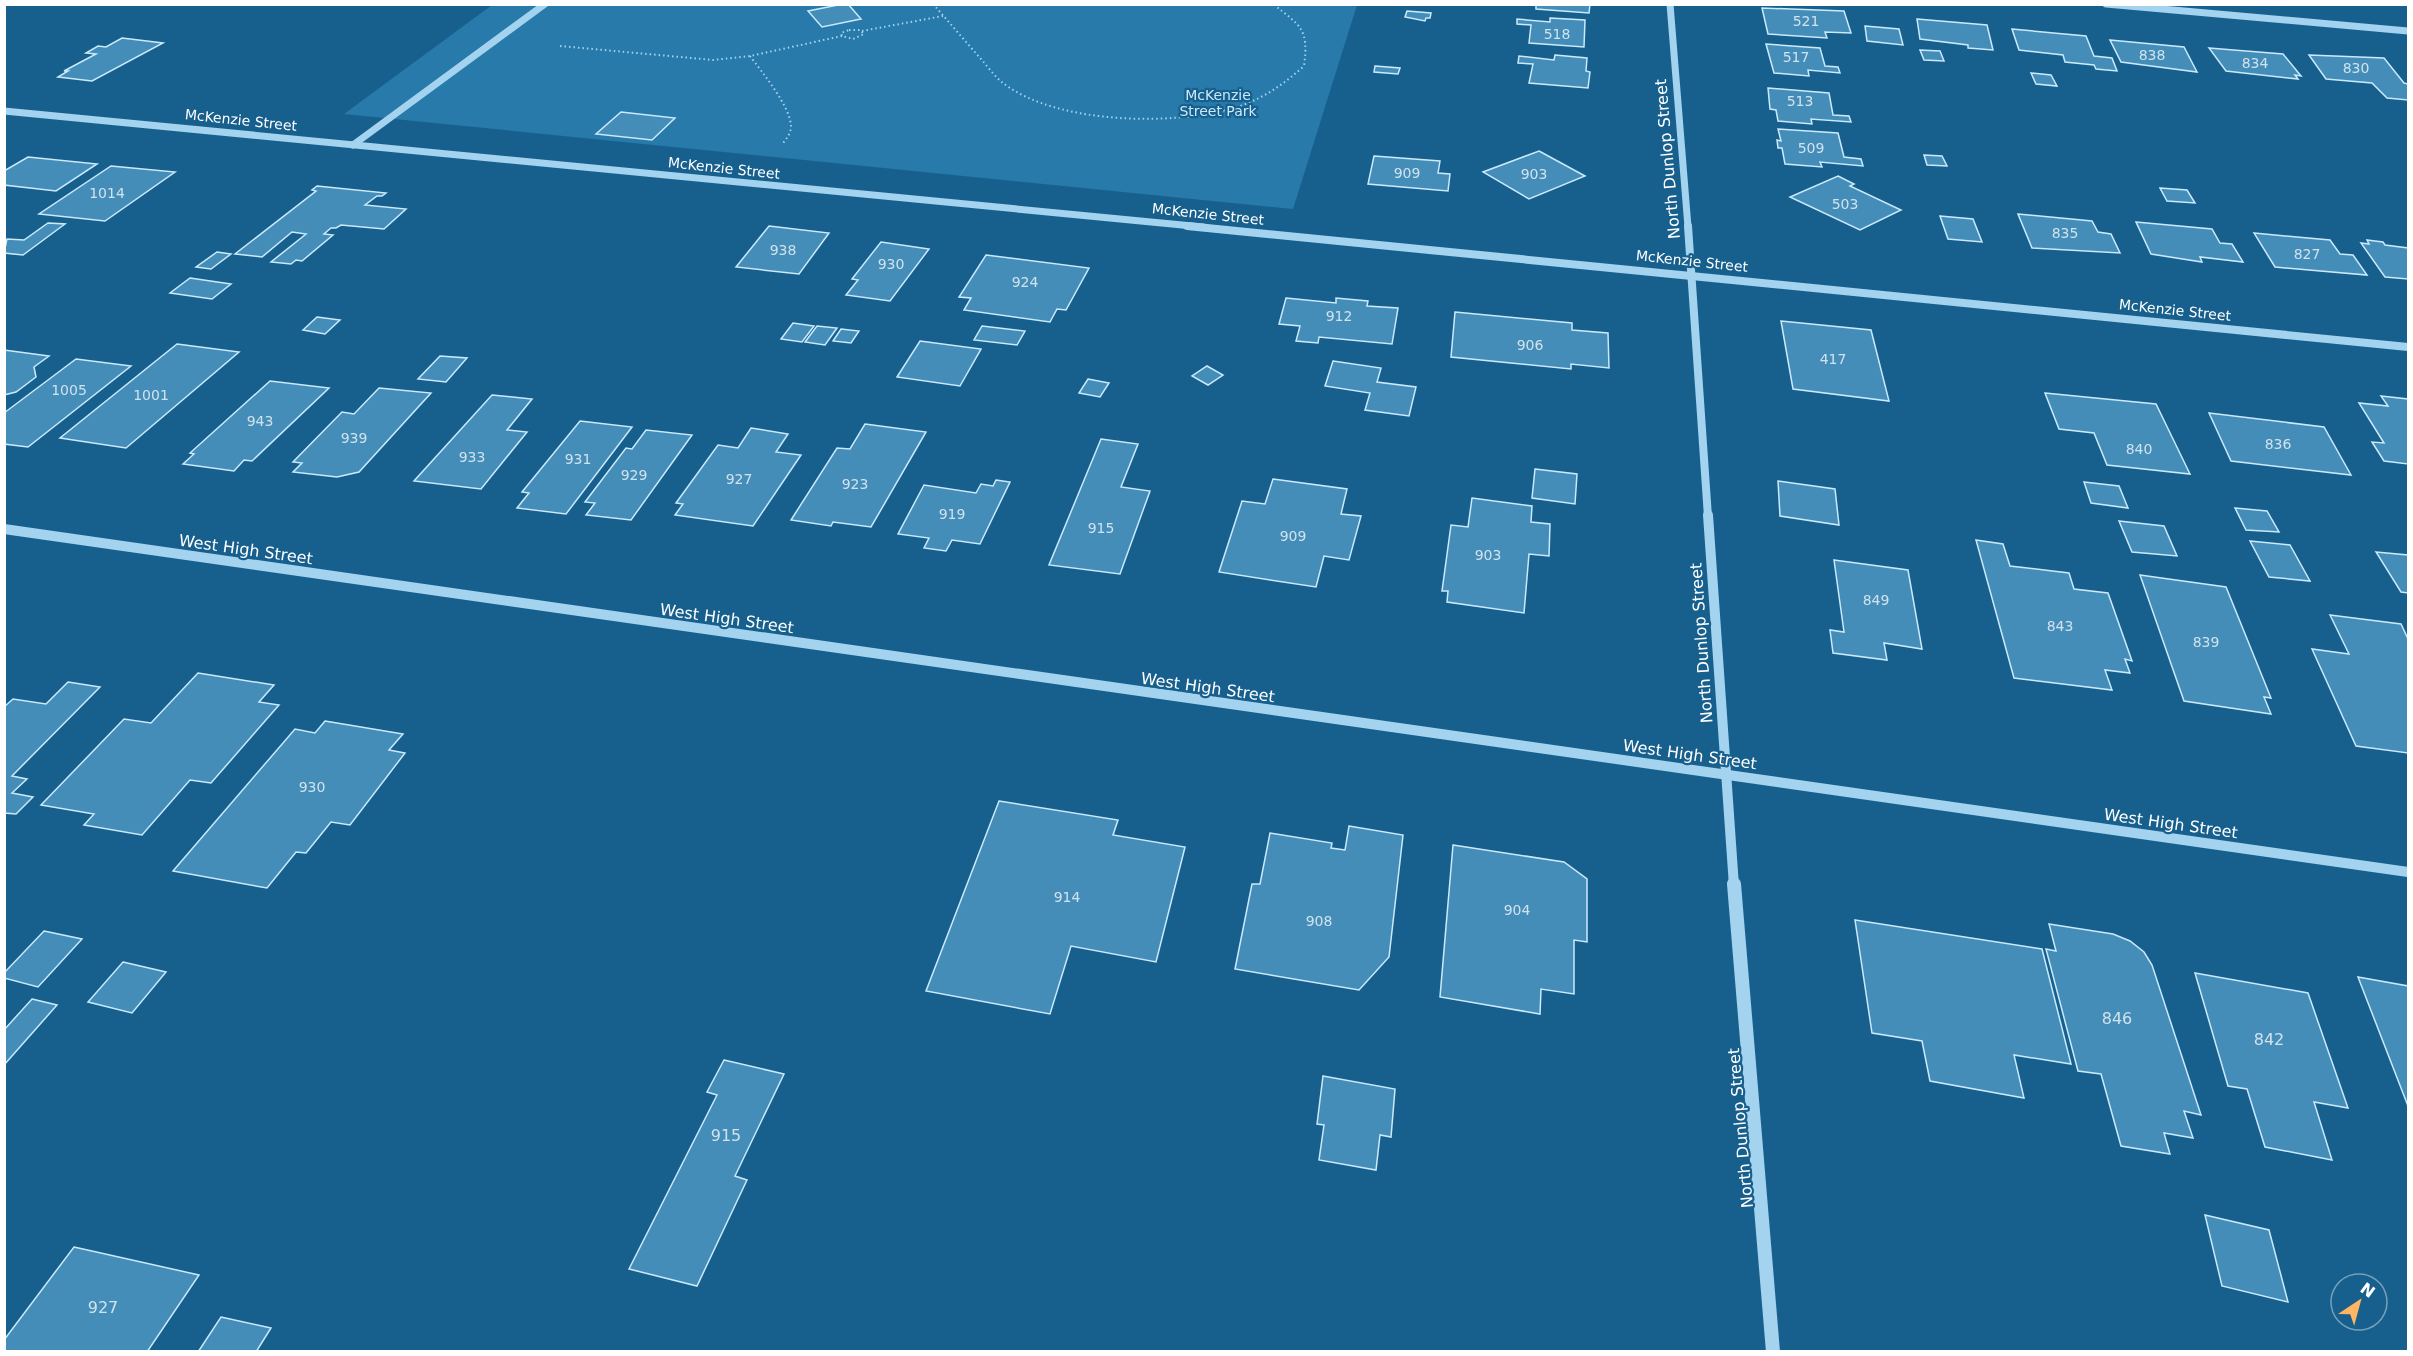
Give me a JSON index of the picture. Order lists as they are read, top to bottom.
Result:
{
  "streets": {
    "street": ["McKenzie Street", "North Dunlop Street", "West High Street"]
  },
  "crossings": [
    ["McKenzie Street", "North Dunlop Street"],
    ["North Dunlop Street", "West High Street"]
  ],
  "parks": ["McKenzie Street Park"],
  "house_numbers": [
    "521",
    "518",
    "838",
    "517",
    "834",
    "830",
    "513",
    "509",
    "909",
    "903",
    "1014",
    "503",
    "835",
    "938",
    "827",
    "930",
    "924",
    "912",
    "906",
    "417",
    "1005",
    "1001",
    "943",
    "939",
    "836",
    "840",
    "933",
    "931",
    "929",
    "927",
    "923",
    "919",
    "915",
    "909",
    "903",
    "849",
    "843",
    "839",
    "930",
    "914",
    "904",
    "908",
    "846",
    "842",
    "915",
    "927"
  ],
  "north": "top right"
}
